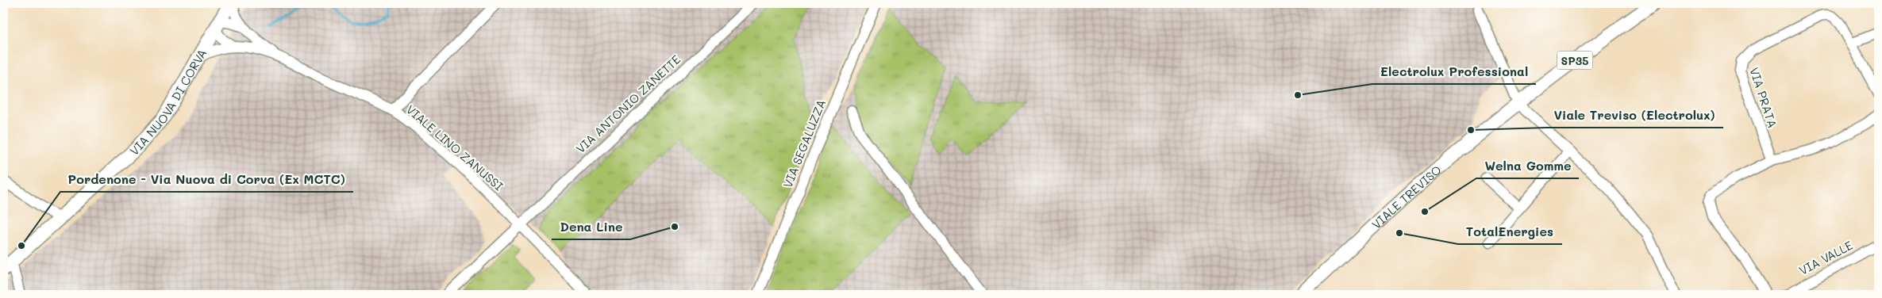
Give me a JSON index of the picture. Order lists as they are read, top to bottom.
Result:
{
  "streets": {
    "main road": ["SP35", "VIA NUOVA DI CORVA", "VIALE TREVISO"],
    "street": [
      "VIA PRATA",
      "VIA ANTONIO ZANETTE",
      "VIA SEGALUZZA",
      "VIALE LINO ZANUSSI",
      "VIA VALLE"
    ]
  },
  "crossings": [
    ["VIA NUOVA DI CORVA", "VIALE LINO ZANUSSI"],
    ["VIA ANTONIO ZANETTE", "VIALE LINO ZANUSSI"]
  ],
  "places": [
    "Electrolux Professional",
    "Viale Treviso (Electrolux)",
    "Welna Gomme",
    "Dena Line",
    "TotalEnergies",
    "Pordenone - Via Nuova di Corva (Ex MCTC)"
  ]
}
